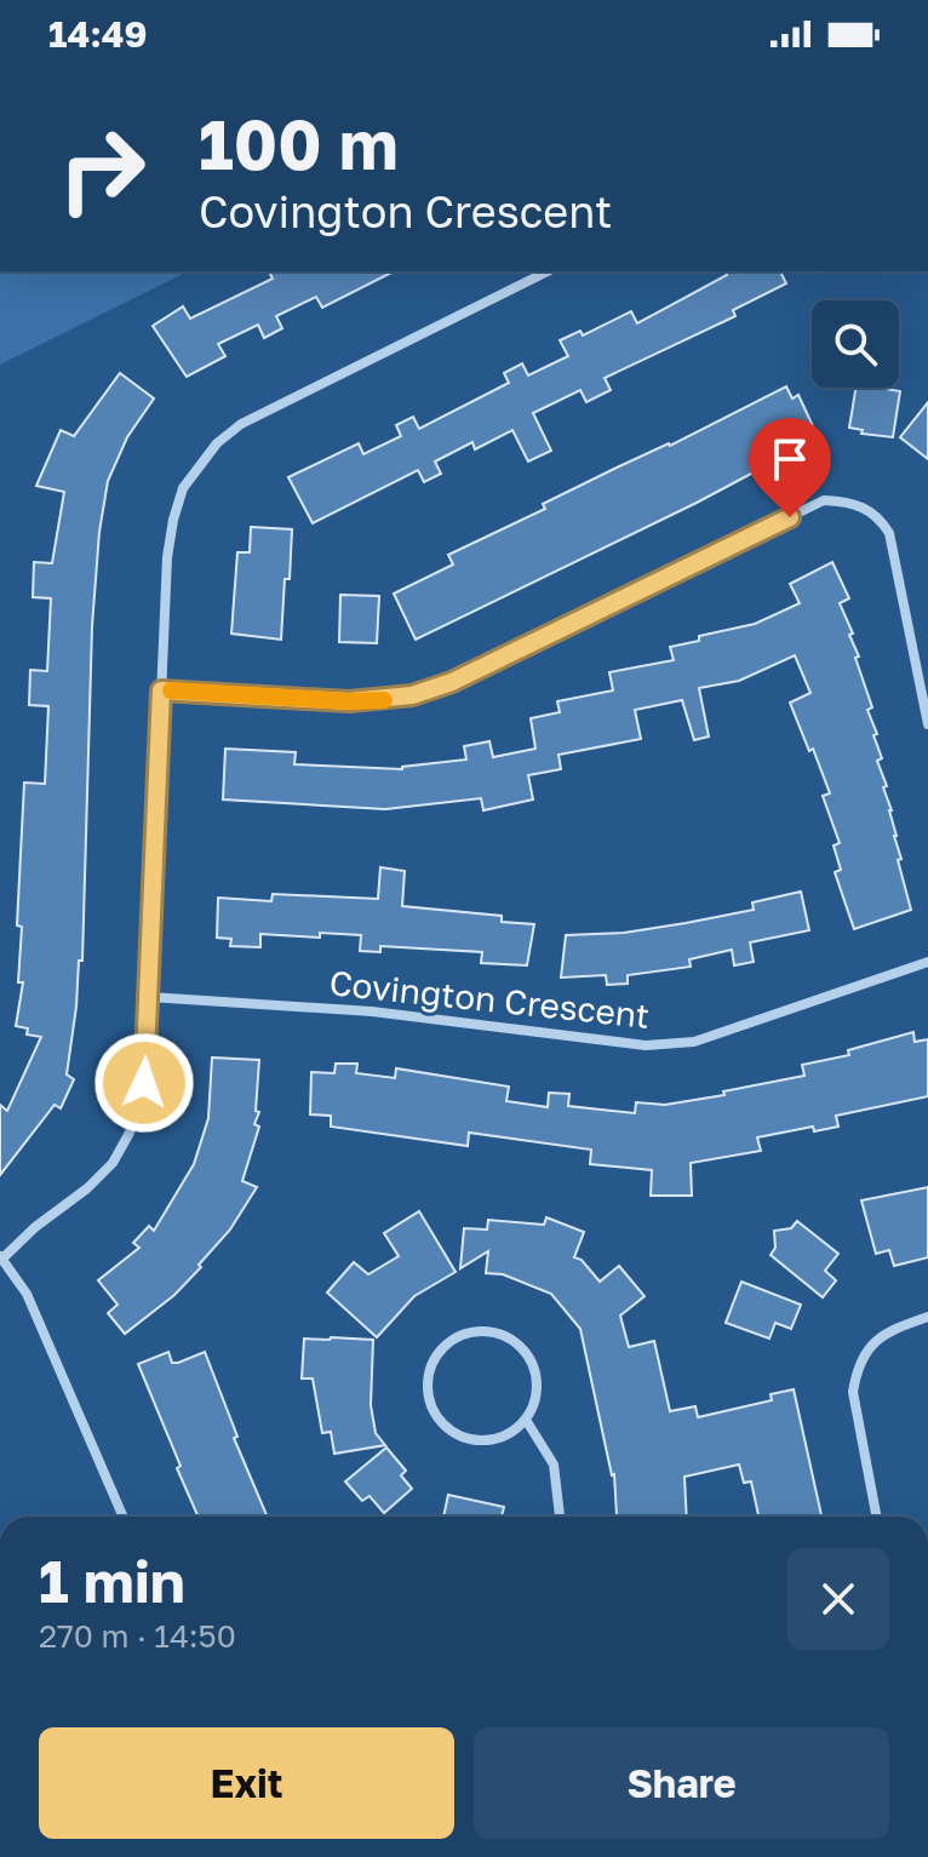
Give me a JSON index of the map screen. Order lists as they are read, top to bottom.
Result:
{
  "streets": {
    "street": ["Covington Crescent"]
  },
  "page": {
    "status": "14:49",
    "turn": ["100 m", "Covington Crescent"],
    "heading": ["1 min", "270 m · 14:50"],
    "buttons": ["Exit", "Share"]
  }
}
